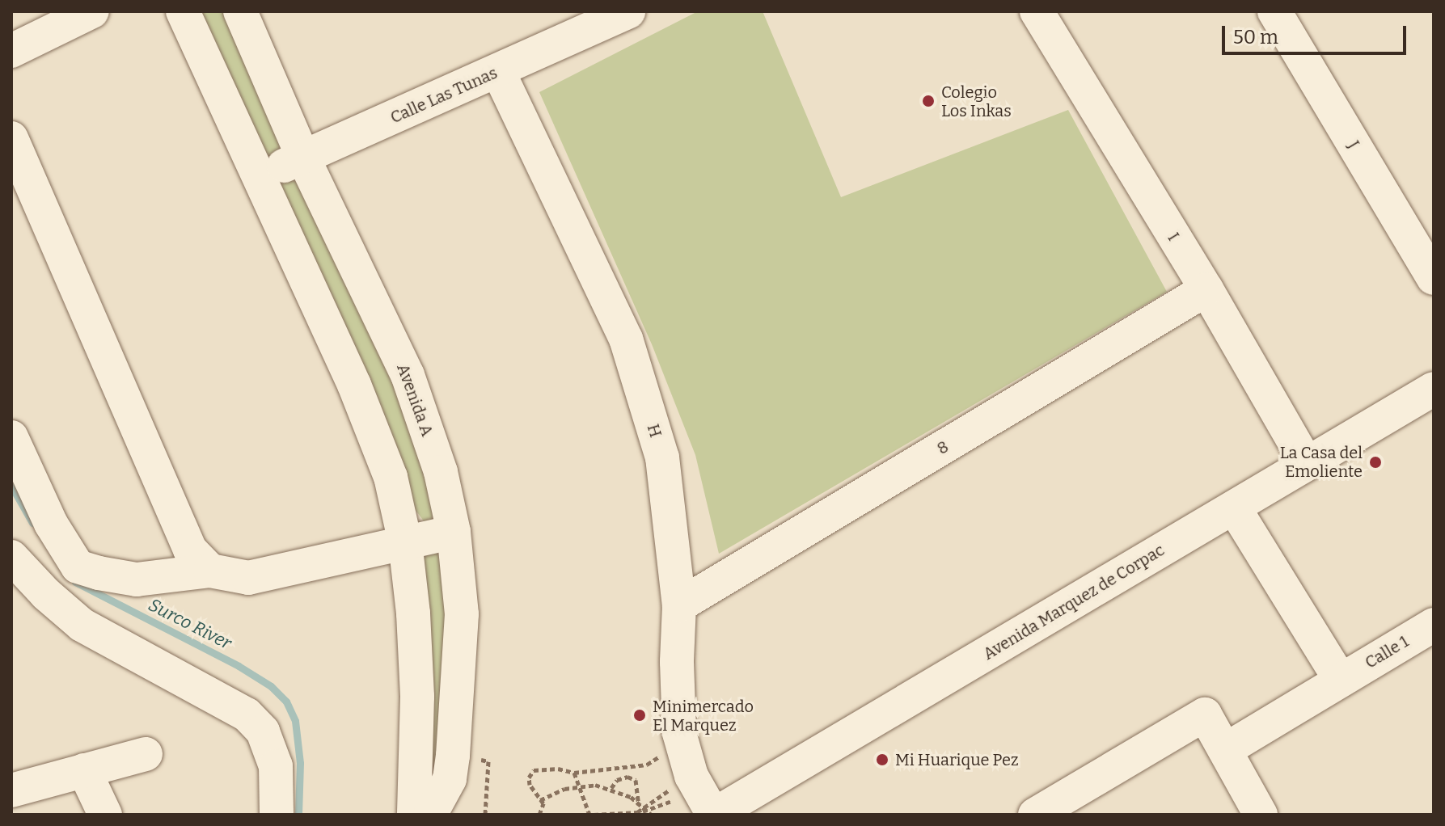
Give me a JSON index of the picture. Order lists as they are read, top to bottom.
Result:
{
  "streets": {
    "street": [
      "Calle Las Tunas",
      "J",
      "I",
      "Avenida A",
      "H",
      "8",
      "Avenida Marquez de Corpac",
      "Calle 1"
    ]
  },
  "crossings": [
    ["Calle Las Tunas", "Avenida A"],
    ["Calle Las Tunas", "H"],
    ["I", "8"],
    ["I", "Avenida Marquez de Corpac"],
    ["H", "8"],
    ["H", "Avenida Marquez de Corpac"]
  ],
  "water": ["Surco River"],
  "places": [
    "Colegio Los Inkas",
    "La Casa del Emoliente",
    "Minimercado El Marquez",
    "Mi Huarique Pez"
  ],
  "scale_bar": "50 m"
}
